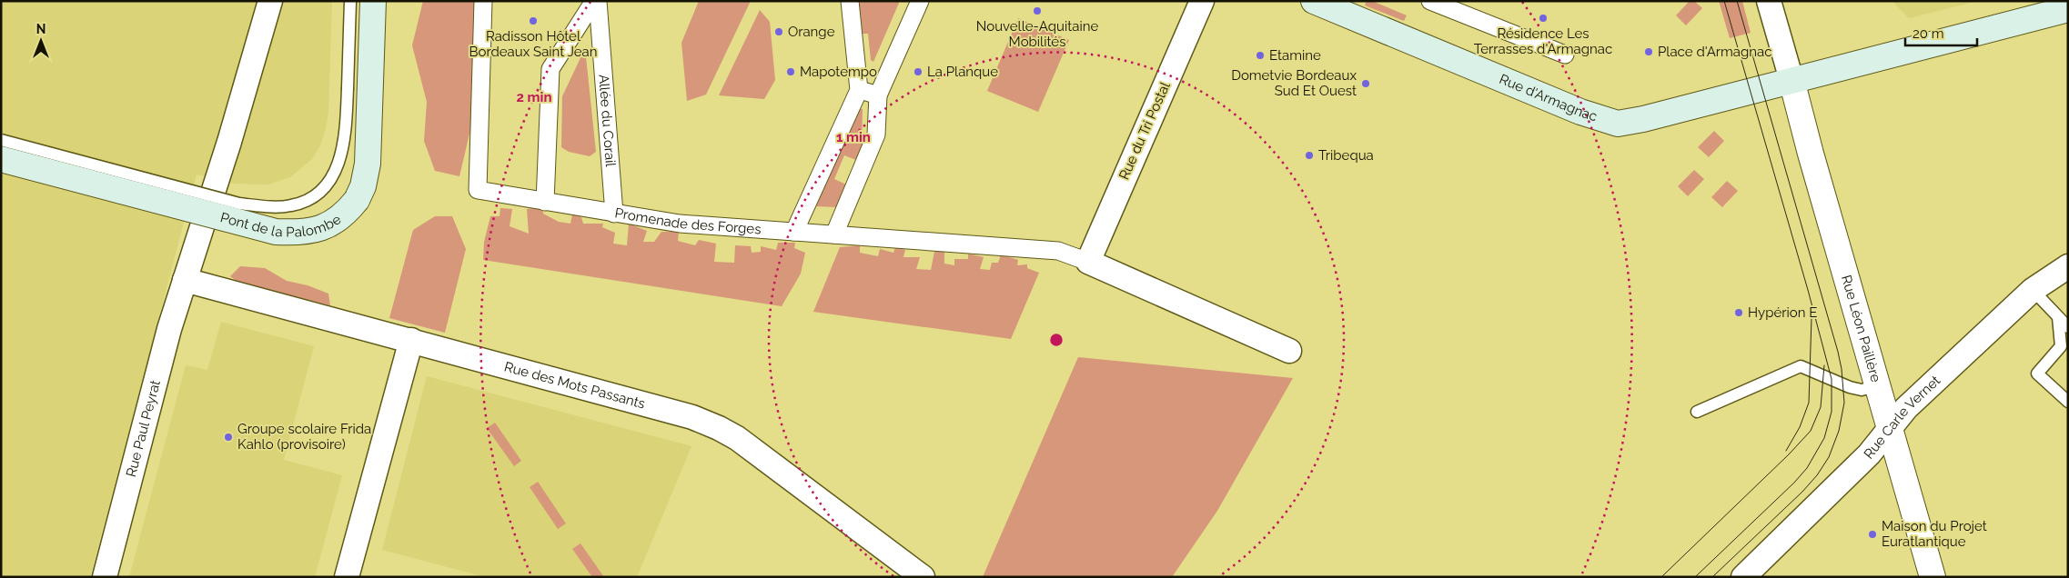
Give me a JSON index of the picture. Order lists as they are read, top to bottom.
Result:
{
  "streets": {
    "main road": ["Rue d'Armagnac", "Pont de la Palombe"],
    "street": [
      "Allée du Corail",
      "Rue du Tri Postal",
      "Promenade des Forges",
      "Rue Léon Paillère",
      "Rue des Mots Passants",
      "Rue Carle Vernet",
      "Rue Paul Peyrat"
    ]
  },
  "crossings": [
    ["Rue d'Armagnac", "Rue Léon Paillère"],
    ["Allée du Corail", "Promenade des Forges"],
    ["Rue du Tri Postal", "Promenade des Forges"],
    ["Rue Léon Paillère", "Rue Carle Vernet"],
    ["Rue des Mots Passants", "Rue Paul Peyrat"]
  ],
  "places": [
    "Nouvelle-Aquitaine Mobilités",
    "Résidence Les Terrasses d'Armagnac",
    "Radisson Hôtel Bordeaux Saint Jean",
    "Orange",
    "Place d'Armagnac",
    "Etamine",
    "Mapotempo",
    "La Planque",
    "Dometvie Bordeaux Sud Et Ouest",
    "Tribequa",
    "Hypérion E",
    "Groupe scolaire Frida Kahlo (provisoire)",
    "Maison du Projet Euratlantique"
  ],
  "scale_bar": "20 m",
  "north": "top",
  "rings": ["2 min", "1 min"]
}
